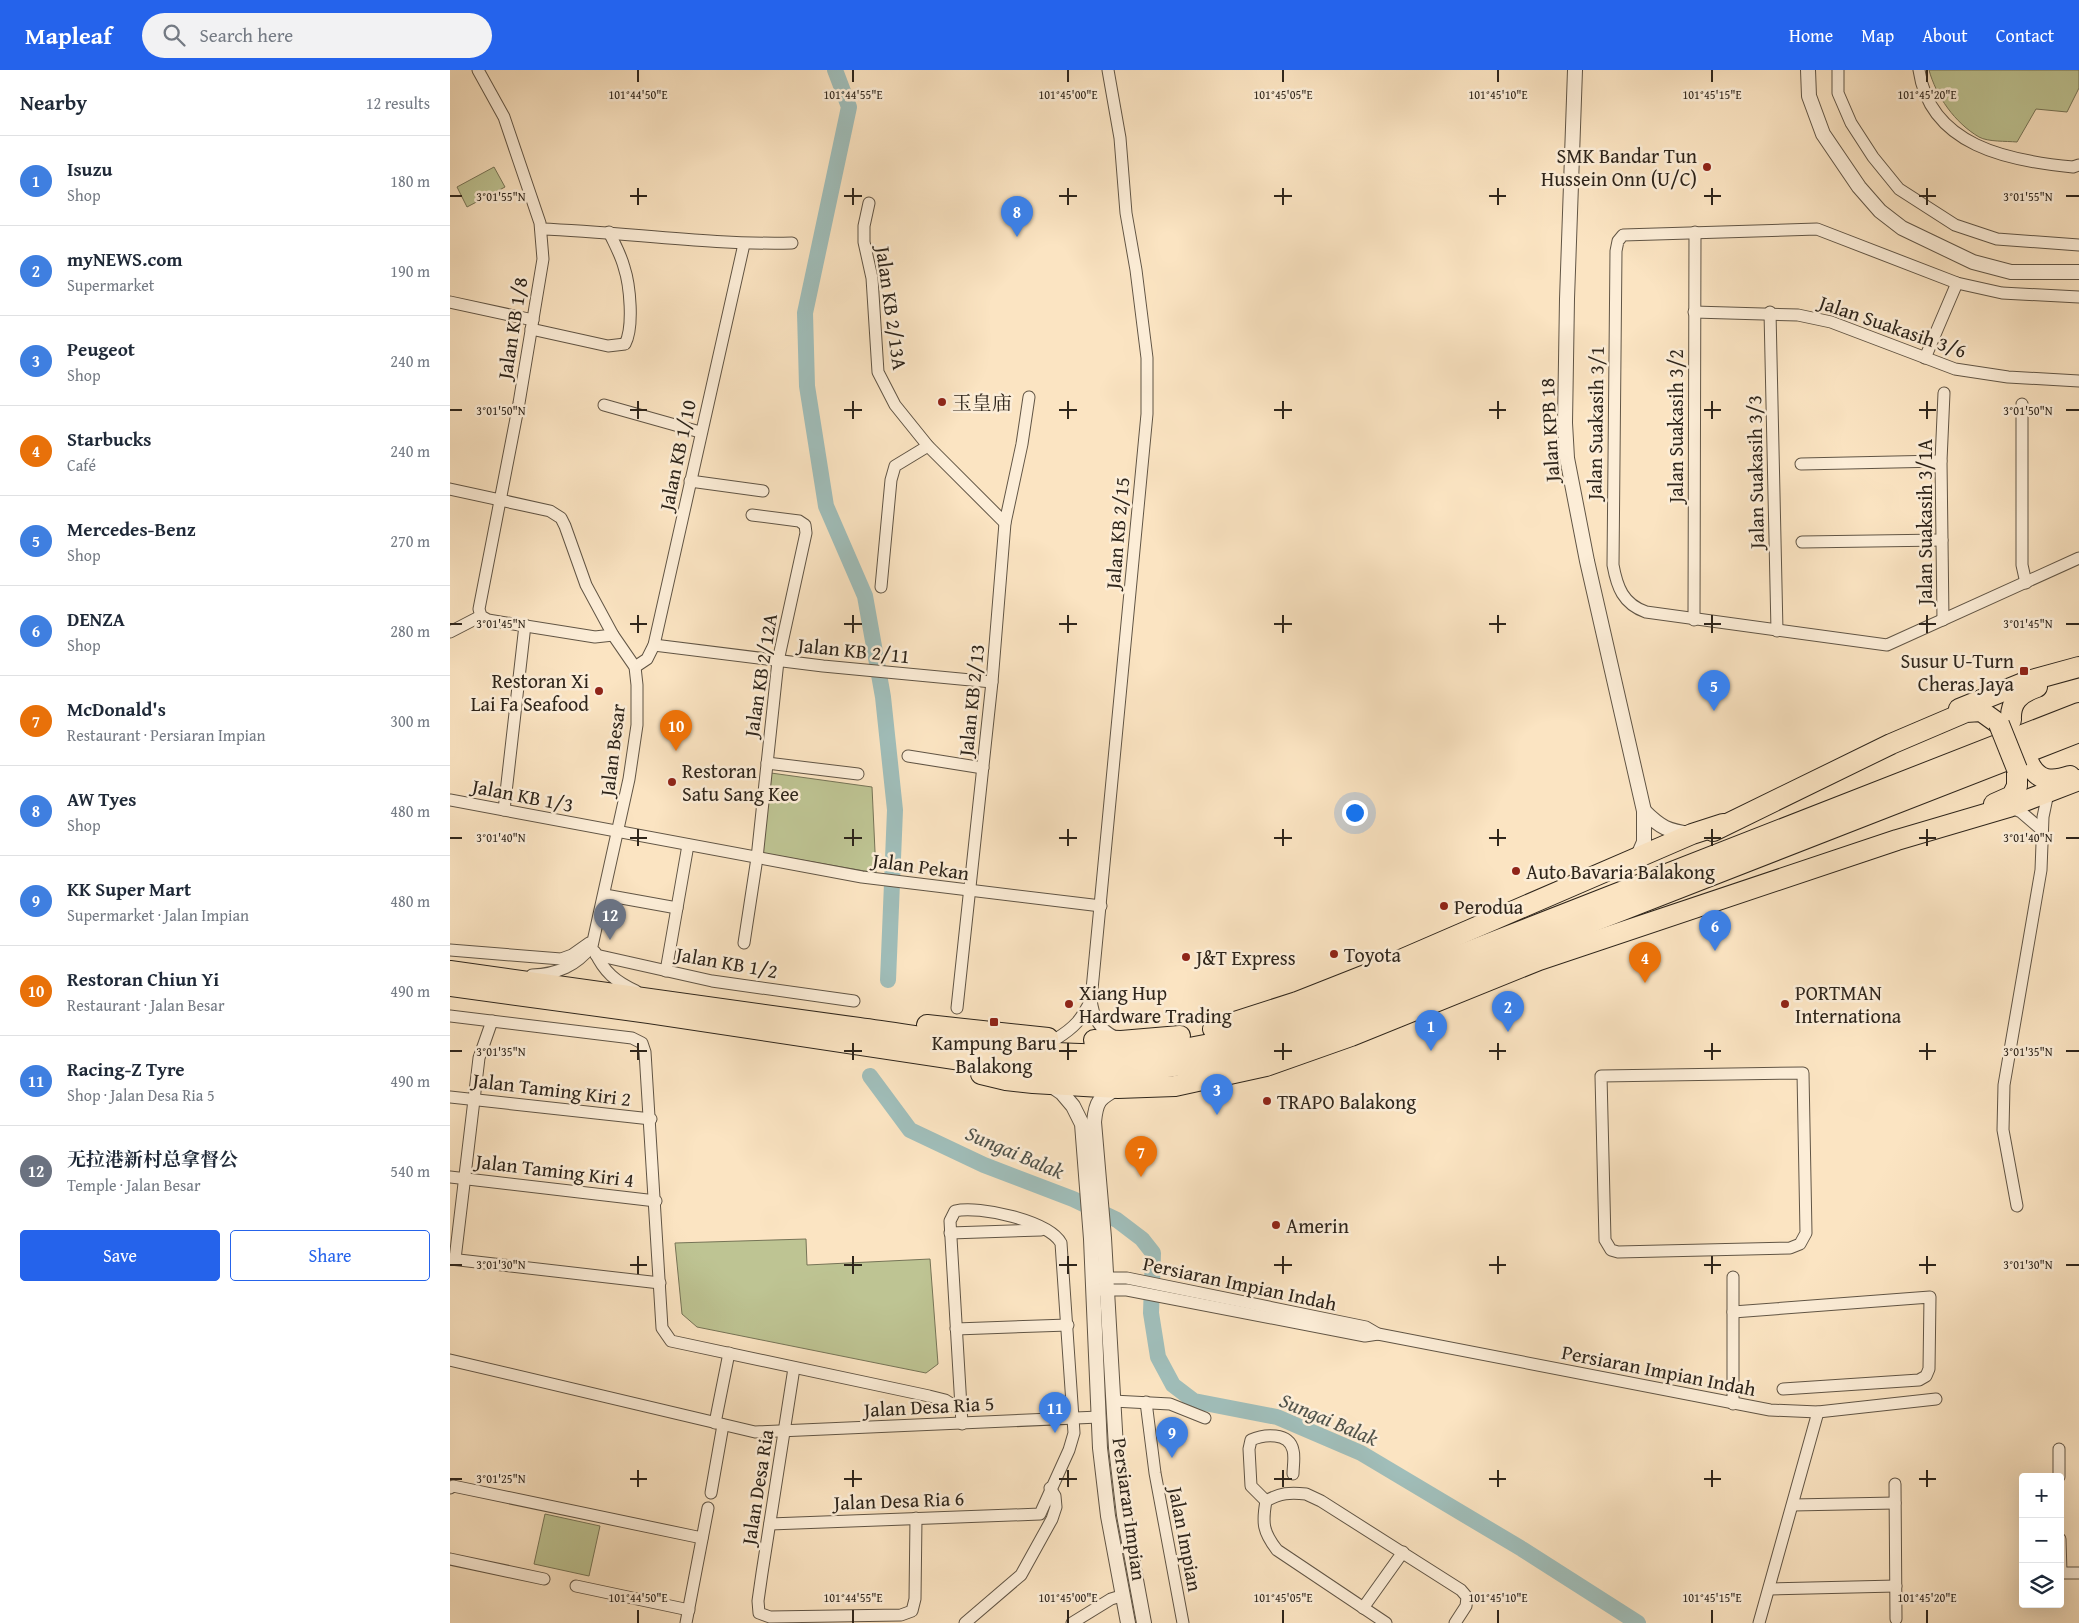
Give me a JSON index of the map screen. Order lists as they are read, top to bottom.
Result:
{
  "streets": {
    "street": [
      "Jalan KB 2/13A",
      "Jalan Suakasih 3/6",
      "Jalan KB 1/8",
      "Jalan Suakasih 3/1",
      "Jalan Suakasih 3/2",
      "Jalan KPB 18",
      "Jalan KB 1/10",
      "Jalan Suakasih 3/3",
      "Jalan Suakasih 3/1A",
      "Jalan KB 2/15",
      "Jalan KB 2/11",
      "Jalan KB 2/12A",
      "Jalan KB 2/13",
      "Jalan Besar",
      "Jalan KB 1/3",
      "Jalan Pekan",
      "Jalan KB 1/2",
      "Jalan Taming Kiri 2",
      "Jalan Taming Kiri 4",
      "Persiaran Impian Indah",
      "Jalan Desa Ria 5",
      "Jalan Desa Ria",
      "Jalan Desa Ria 6",
      "Persiaran Impian",
      "Jalan Impian"
    ]
  },
  "crossings": [
    ["Jalan KB 2/13A", "Jalan KB 2/13"],
    ["Jalan Suakasih 3/6", "Jalan Suakasih 3/2"],
    ["Jalan Suakasih 3/6", "Jalan Suakasih 3/3"],
    ["Jalan KB 1/8", "Jalan Besar"],
    ["Jalan Suakasih 3/1", "Jalan Suakasih 3/2"],
    ["Jalan Suakasih 3/1", "Jalan Suakasih 3/3"],
    ["Jalan Suakasih 3/1", "Jalan Suakasih 3/1A"],
    ["Jalan KB 1/10", "Jalan KB 2/11"],
    ["Jalan KB 1/10", "Jalan Besar"],
    ["Jalan KB 2/15", "Jalan Pekan"],
    ["Jalan KB 2/11", "Jalan KB 2/12A"],
    ["Jalan KB 2/11", "Jalan KB 2/13"],
    ["Jalan KB 2/12A", "Jalan Pekan"],
    ["Jalan KB 2/13", "Jalan Pekan"],
    ["Jalan Besar", "Jalan KB 1/3"],
    ["Jalan Besar", "Jalan Pekan"],
    ["Jalan Besar", "Jalan KB 1/2"],
    ["Jalan KB 1/3", "Jalan Pekan"],
    ["Persiaran Impian Indah", "Persiaran Impian"],
    ["Jalan Desa Ria 5", "Jalan Desa Ria"],
    ["Jalan Desa Ria 5", "Persiaran Impian"],
    ["Jalan Desa Ria", "Jalan Desa Ria 6"]
  ],
  "water": ["Sungai Balak"],
  "places": {
    "other": [
      "SMK Bandar Tun Hussein Onn (U/C)",
      "玉皇庙",
      "Restoran Xi Lai Fa Seafood",
      "Restoran Satu Sang Kee",
      "Auto Bavaria Balakong",
      "Perodua",
      "Toyota",
      "J&T Express",
      "Xiang Hup Hardware Trading",
      "PORTMAN Internationa",
      "TRAPO Balakong",
      "Amerin"
    ],
    "transit": ["Susur U-Turn Cheras Jaya", "Kampung Baru Balakong"]
  },
  "page": {
    "header": "Mapleaf",
    "search": "Search here",
    "nav": [
      "Home",
      "Map",
      "About",
      "Contact"
    ],
    "heading": ["Nearby", "12 results"],
    "list": [
      {
        "mark": "1",
        "name": "Isuzu",
        "note": "Shop",
        "value": "180 m"
      },
      {
        "mark": "2",
        "name": "myNEWS.com",
        "note": "Supermarket",
        "value": "190 m"
      },
      {
        "mark": "3",
        "name": "Peugeot",
        "note": "Shop",
        "value": "240 m"
      },
      {
        "mark": "4",
        "name": "Starbucks",
        "note": "Café",
        "value": "240 m"
      },
      {
        "mark": "5",
        "name": "Mercedes-Benz",
        "note": "Shop",
        "value": "270 m"
      },
      {
        "mark": "6",
        "name": "DENZA",
        "note": "Shop",
        "value": "280 m"
      },
      {
        "mark": "7",
        "name": "McDonald's",
        "note": "Restaurant · Persiaran Impian",
        "value": "300 m"
      },
      {
        "mark": "8",
        "name": "AW Tyes",
        "note": "Shop",
        "value": "480 m"
      },
      {
        "mark": "9",
        "name": "KK Super Mart",
        "note": "Supermarket · Jalan Impian",
        "value": "480 m"
      },
      {
        "mark": "10",
        "name": "Restoran Chiun Yi",
        "note": "Restaurant · Jalan Besar",
        "value": "490 m"
      },
      {
        "mark": "11",
        "name": "Racing-Z Tyre",
        "note": "Shop · Jalan Desa Ria 5",
        "value": "490 m"
      },
      {
        "mark": "12",
        "name": "无拉港新村总拿督公",
        "note": "Temple · Jalan Besar",
        "value": "540 m"
      }
    ],
    "pins": [
      "8",
      "5",
      "10",
      "12",
      "6",
      "4",
      "2",
      "1",
      "3",
      "7",
      "11",
      "9"
    ],
    "buttons": ["Save", "Share"],
    "map_buttons": ["+", "−"]
  },
  "coordinates": [
    "101°44'50\"E",
    "101°44'55\"E",
    "101°45'00\"E",
    "101°45'05\"E",
    "101°45'10\"E",
    "101°45'15\"E",
    "101°45'20\"E",
    "3°01'55\"N",
    "3°01'50\"N",
    "3°01'45\"N",
    "3°01'40\"N",
    "3°01'35\"N",
    "3°01'30\"N",
    "3°01'25\"N"
  ]
}
